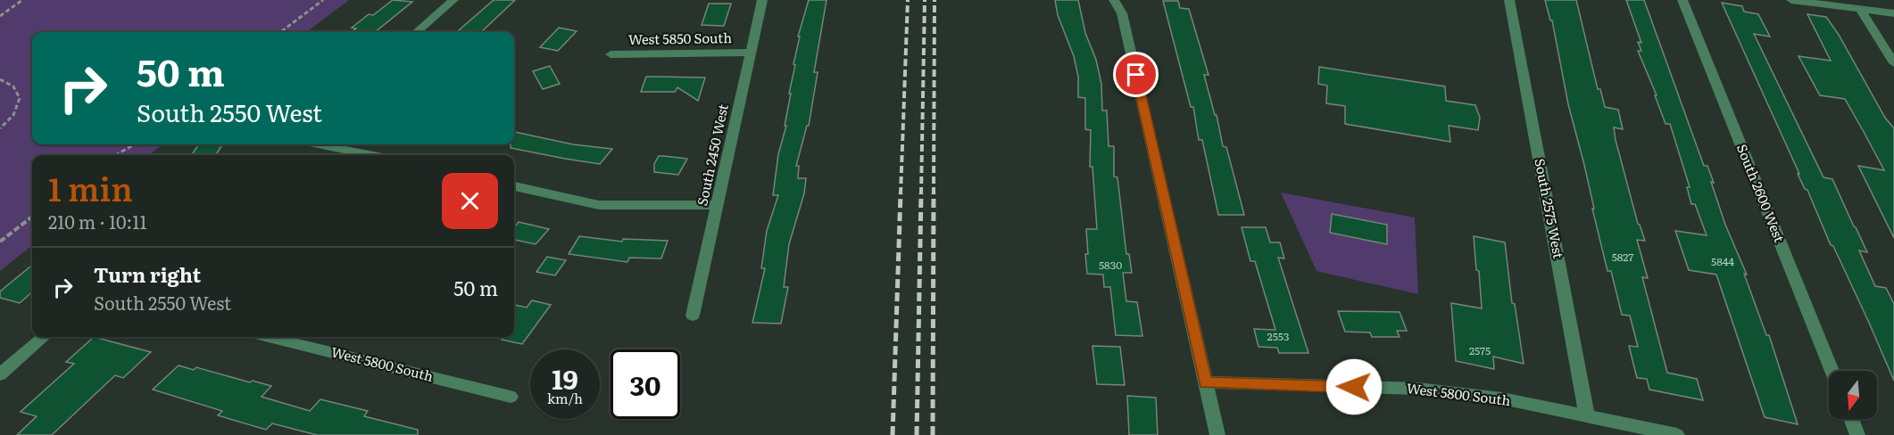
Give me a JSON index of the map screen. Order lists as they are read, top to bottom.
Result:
{
  "streets": {
    "street": [
      "West 5850 South",
      "South 2450 West",
      "South 2600 West",
      "South 2575 West",
      "West 5800 South"
    ]
  },
  "crossings": [
    ["West 5850 South", "South 2450 West"],
    ["South 2575 West", "West 5800 South"]
  ],
  "house_numbers": [
    "5827",
    "5844",
    "5830",
    "2553",
    "2575"
  ],
  "north": "bottom",
  "page": {
    "turn": ["50 m", "South 2550 West"],
    "heading": ["1 min", "210 m · 10:11"],
    "list": [
      {
        "name": "Turn right",
        "note": "South 2550 West",
        "value": "50 m"
      }
    ],
    "speed": "19 km/h",
    "limit": "30"
  }
}
